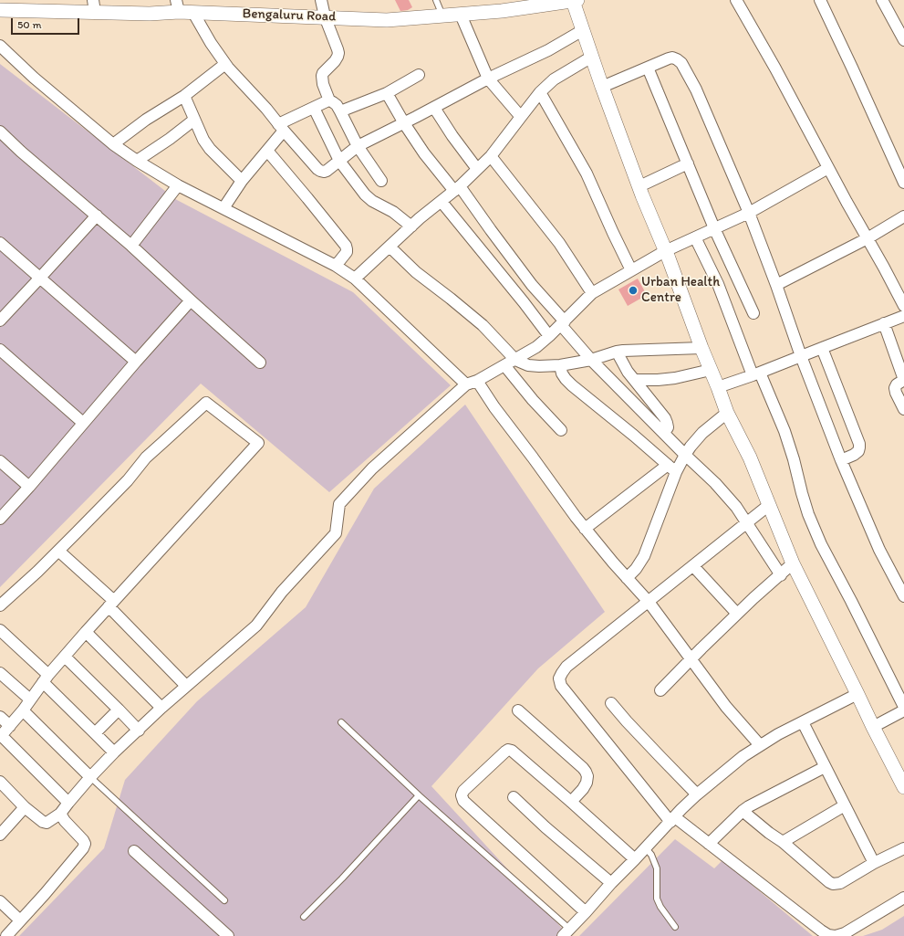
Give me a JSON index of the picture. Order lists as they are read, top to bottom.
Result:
{
  "streets": {
    "street": ["Bengaluru Road"]
  },
  "places": ["Urban Health Centre"],
  "scale_bar": "50 m"
}
